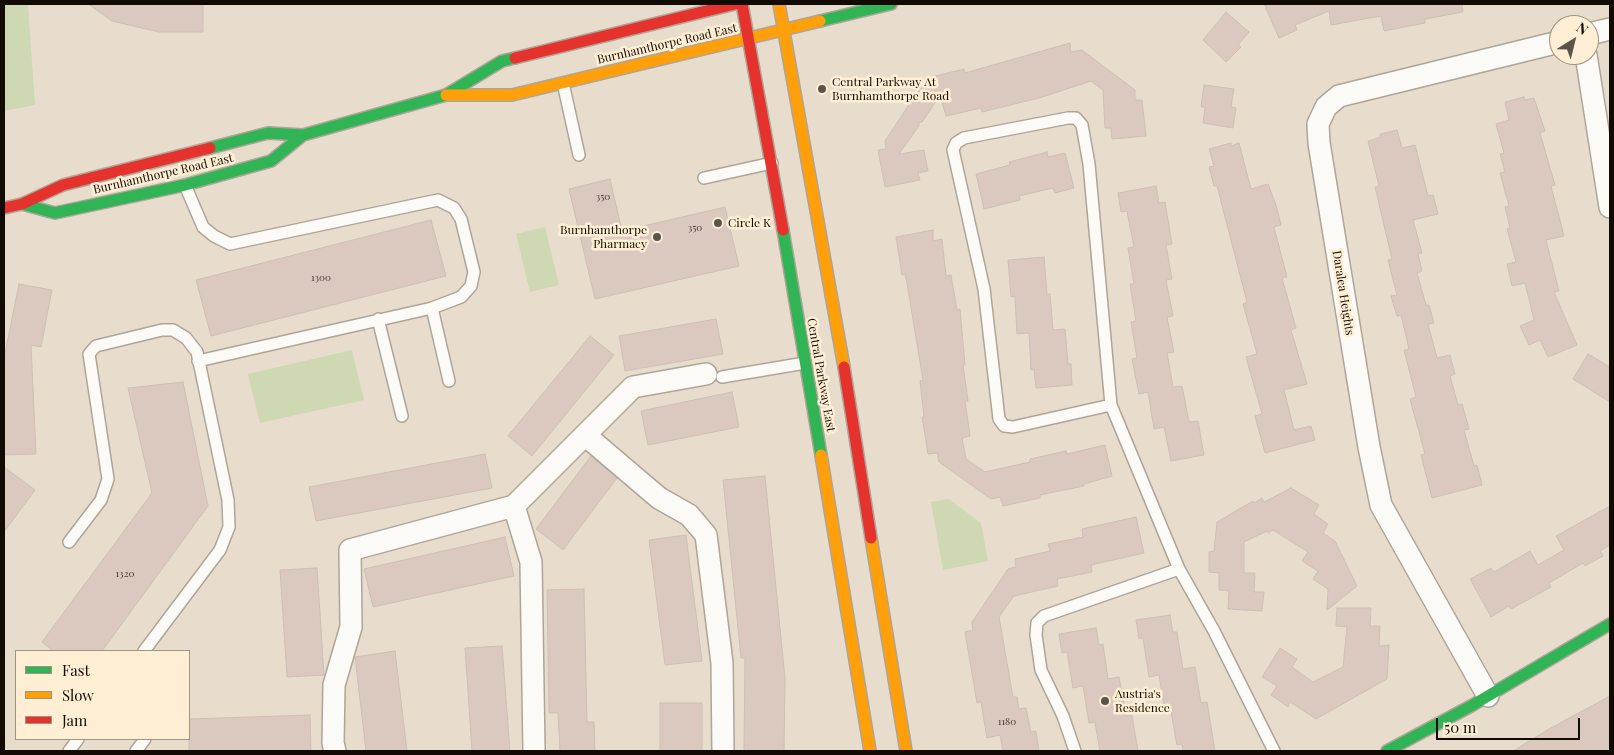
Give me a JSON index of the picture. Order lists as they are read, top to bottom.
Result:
{
  "streets": {
    "street": ["Burnhamthorpe Road East", "Daralea Heights", "Central Parkway East"]
  },
  "crossings": [
    ["Burnhamthorpe Road East", "Central Parkway East"]
  ],
  "places": [
    "Central Parkway At Burnhamthorpe Road",
    "Circle K",
    "Burnhamthorpe Pharmacy",
    "Austria's Residence"
  ],
  "house_numbers": [
    "350",
    "350",
    "1300",
    "1320",
    "1180"
  ],
  "legend": ["Fast", "Slow", "Jam"],
  "scale_bar": "50 m",
  "north": "top right"
}
